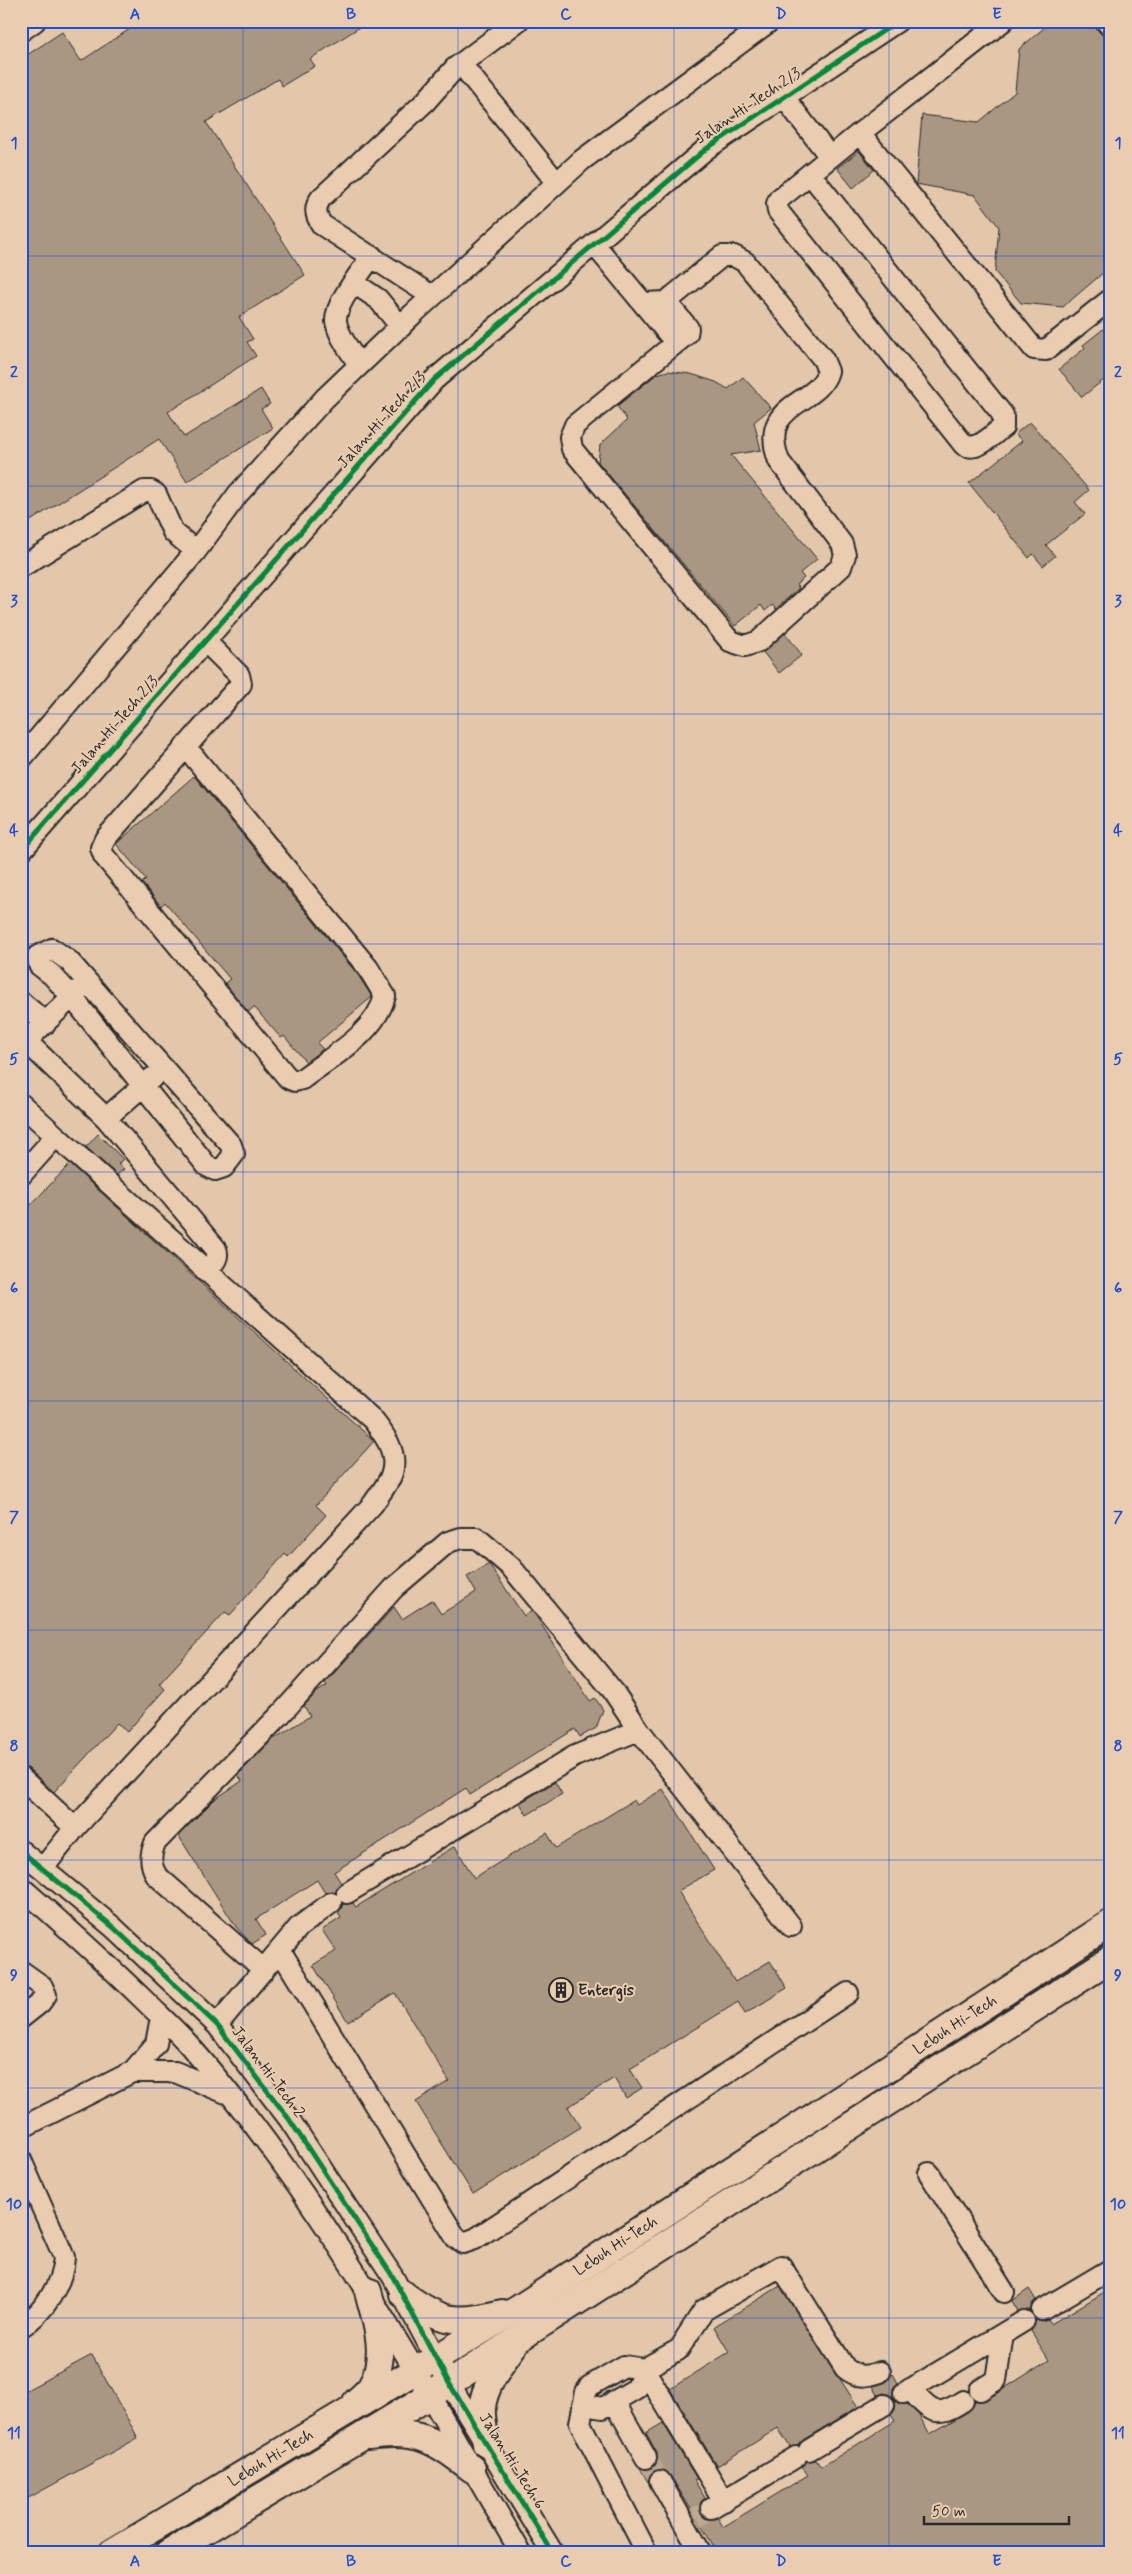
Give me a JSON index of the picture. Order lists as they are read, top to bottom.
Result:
{
  "streets": {
    "main road": ["Lebuh Hi-Tech"],
    "street": ["Jalan Hi-Tech 2/3", "Jalan Hi-Tech 2", "Jalan Hi-Tech 6"]
  },
  "crossings": [
    ["Lebuh Hi-Tech", "Jalan Hi-Tech 2"],
    ["Lebuh Hi-Tech", "Jalan Hi-Tech 6"],
    ["Jalan Hi-Tech 2", "Jalan Hi-Tech 6"]
  ],
  "places": {
    "building": ["Entergis"]
  },
  "scale_bar": "50 m",
  "grid": {
    "columns": [
      "A",
      "B",
      "C",
      "D",
      "E"
    ],
    "rows": [
      "1",
      "2",
      "3",
      "4",
      "5",
      "6",
      "7",
      "8",
      "9",
      "10",
      "11"
    ]
  }
}
